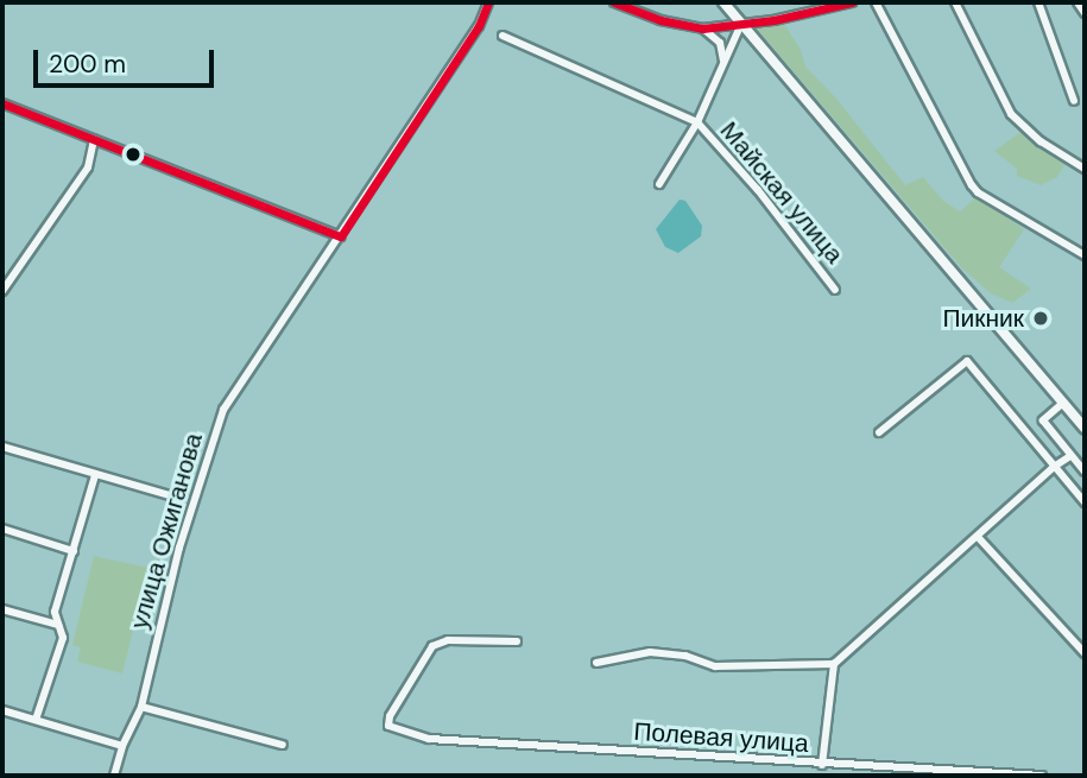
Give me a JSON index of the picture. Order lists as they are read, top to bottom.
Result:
{
  "streets": {
    "street": ["Майская улица", "улица Ожиганова", "Полевая улица"]
  },
  "places": ["Пикник"],
  "scale_bar": "200 m"
}
